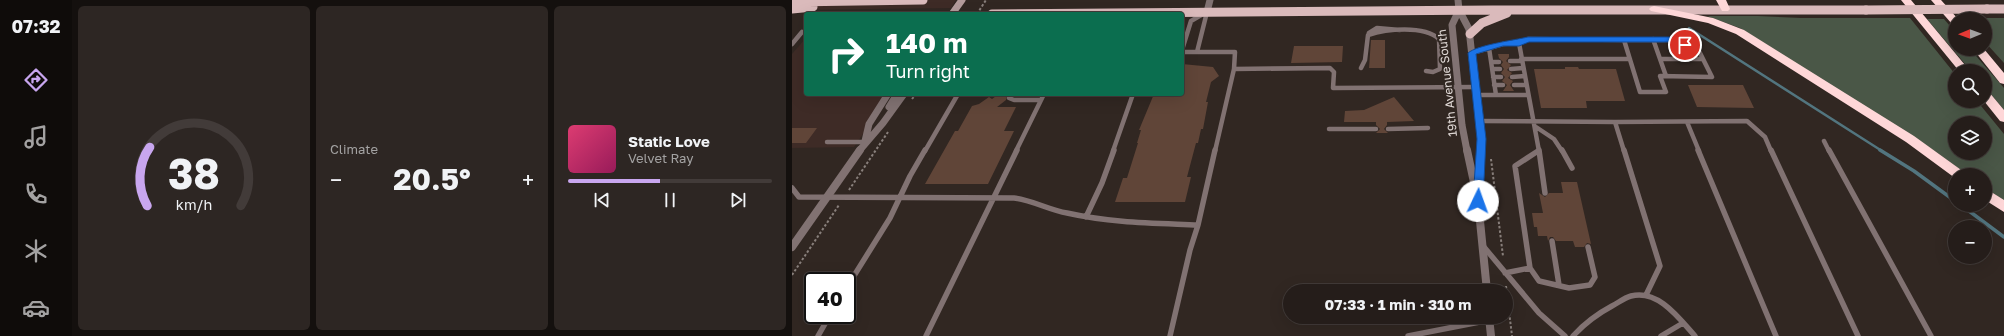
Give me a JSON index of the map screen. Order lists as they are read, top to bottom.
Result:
{
  "streets": {
    "street": ["19th Avenue South"]
  },
  "north": "left",
  "page": {
    "tabs": "07:32",
    "tile": "Climate",
    "map_buttons": ["+", "−"],
    "turn": ["140 m", "Turn right"],
    "song": ["Static Love", "Velvet Ray"],
    "heat": ["−", "20.5°", "+"],
    "limit": "40",
    "trip": "07:33 · 1 min · 310 m",
    "gauge": ["38", "km/h"]
  }
}
